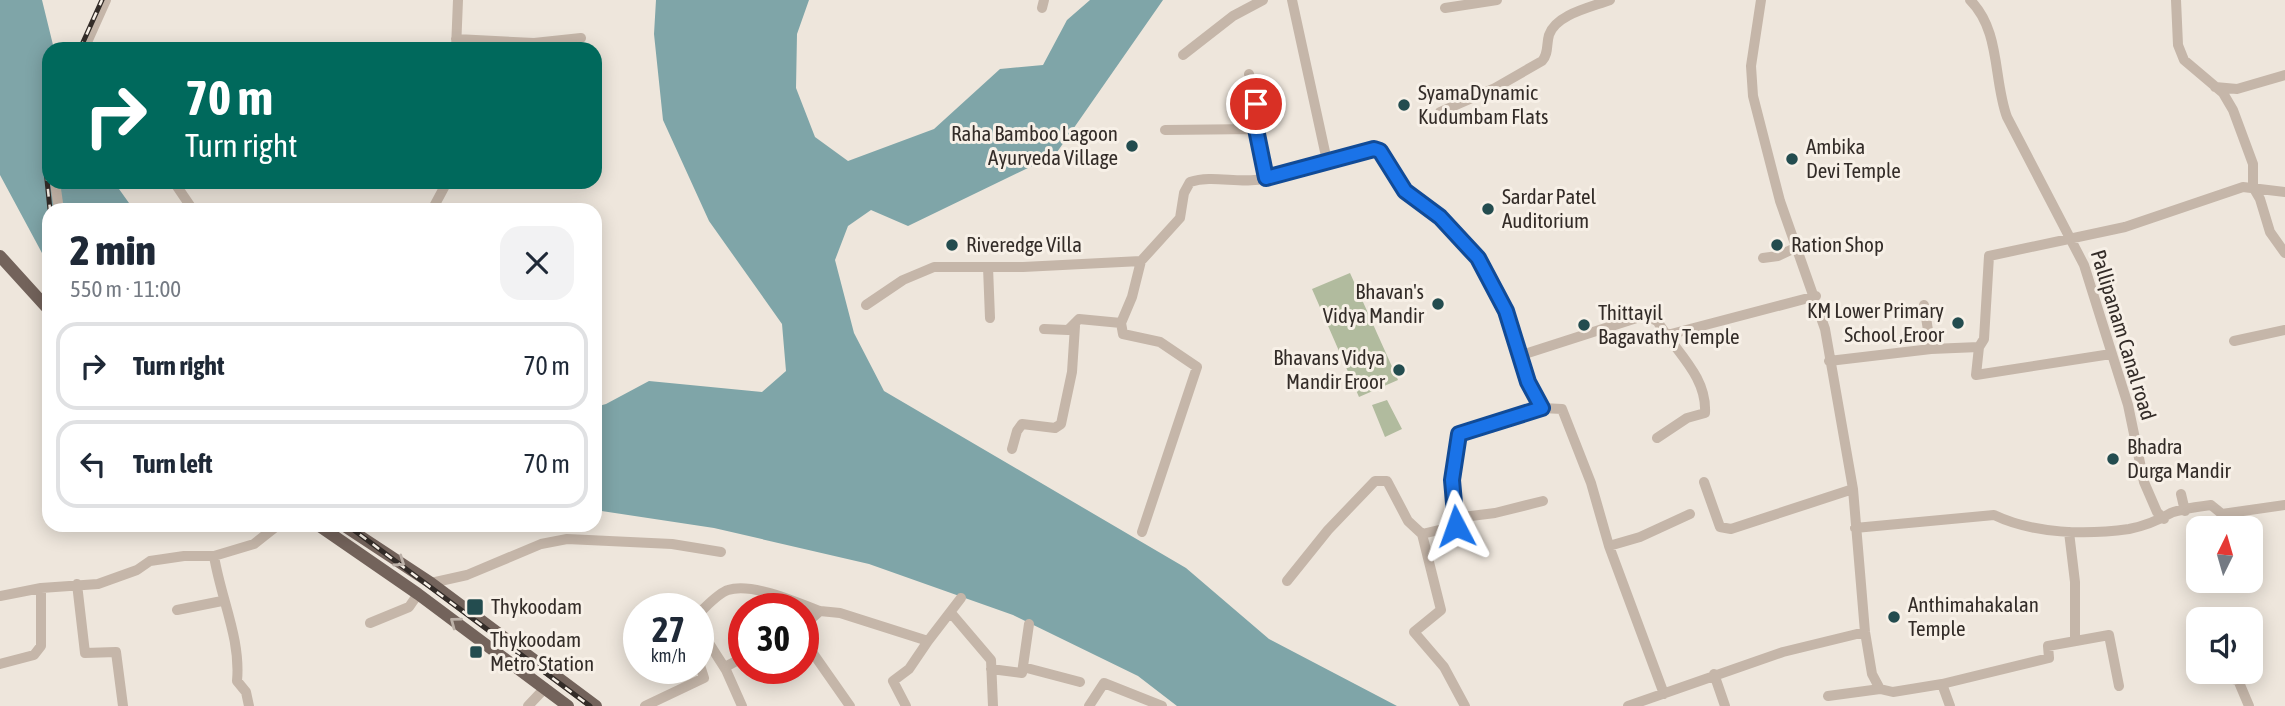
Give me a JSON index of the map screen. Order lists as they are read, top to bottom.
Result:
{
  "streets": {
    "street": ["Pallipanam Canal road"]
  },
  "places": {
    "other": [
      "SyamaDynamic Kudumbam Flats",
      "Raha Bamboo Lagoon Ayurveda Village",
      "Ambika Devi Temple",
      "Sardar Patel Auditorium",
      "Riveredge Villa",
      "Ration Shop",
      "Bhavan's Vidya Mandir",
      "KM Lower Primary School ,Eroor",
      "Thittayil Bagavathy Temple",
      "Bhavans Vidya Mandir Eroor",
      "Bhadra Durga Mandir",
      "Anthimahakalan Temple"
    ],
    "transit": ["Thykoodam", "Thykoodam Metro Station"]
  },
  "north": "top",
  "page": {
    "turn": ["70 m", "Turn right"],
    "heading": ["2 min", "550 m · 11:00"],
    "list": [
      {
        "name": "Turn right",
        "value": "70 m"
      },
      {
        "name": "Turn left",
        "value": "70 m"
      }
    ],
    "speed": "27 km/h",
    "limit": "30"
  }
}
